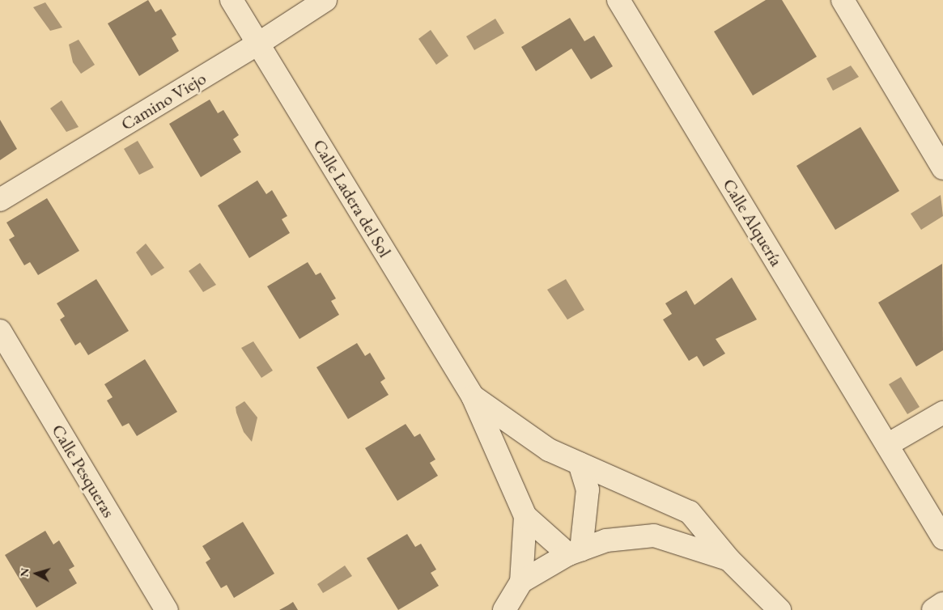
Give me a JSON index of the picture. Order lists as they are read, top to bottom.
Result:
{
  "streets": {
    "street": [
      "Camino Viejo",
      "Calle Ladera del Sol",
      "Calle Alquería",
      "Calle Pesqueras"
    ]
  },
  "crossings": [
    ["Camino Viejo", "Calle Ladera del Sol"]
  ],
  "north": "left"
}
